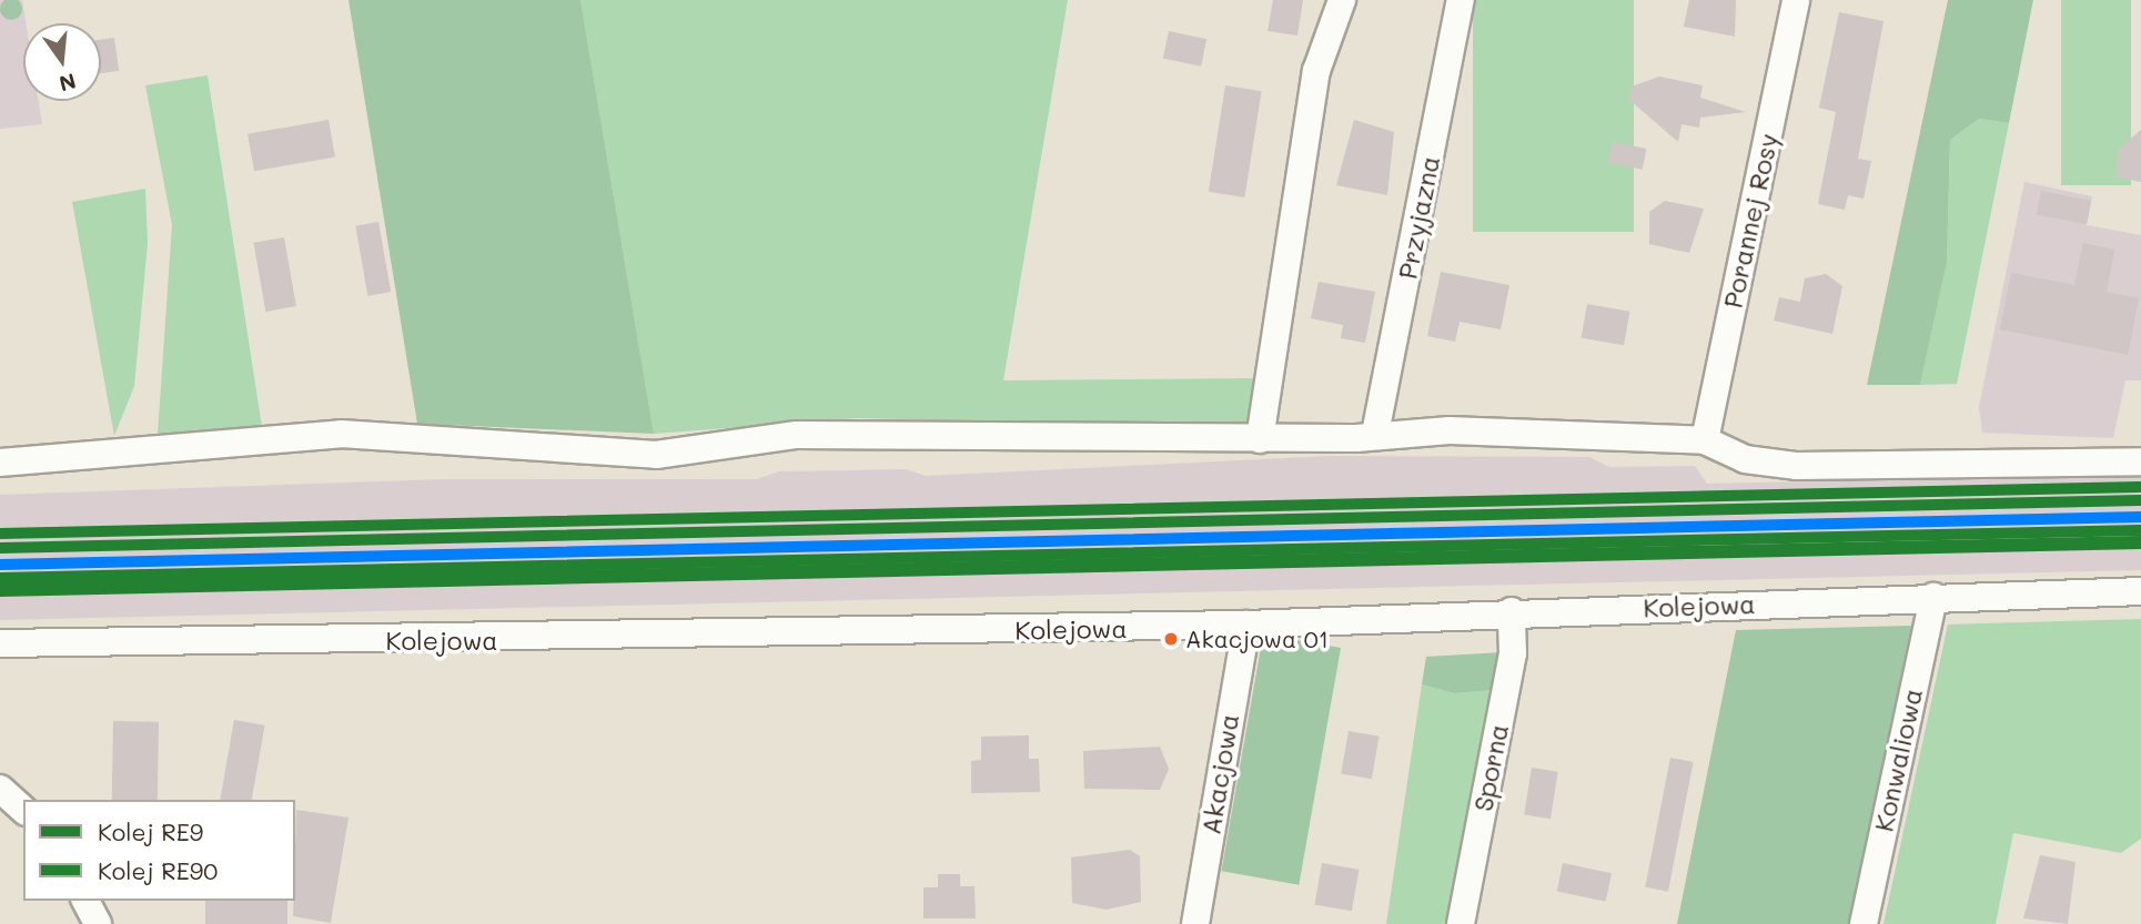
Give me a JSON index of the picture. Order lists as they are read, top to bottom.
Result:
{
  "streets": {
    "street": [
      "Przyjazna",
      "Porannej Rosy",
      "Kolejowa",
      "Konwaliowa",
      "Sporna",
      "Akacjowa"
    ]
  },
  "crossings": [
    ["Kolejowa", "Konwaliowa"],
    ["Kolejowa", "Sporna"],
    ["Kolejowa", "Akacjowa"]
  ],
  "places": ["Akacjowa 01"],
  "lines": ["rail line RE9", "rail line RE90"],
  "legend": ["Kolej RE9", "Kolej RE90"],
  "north": "bottom"
}
